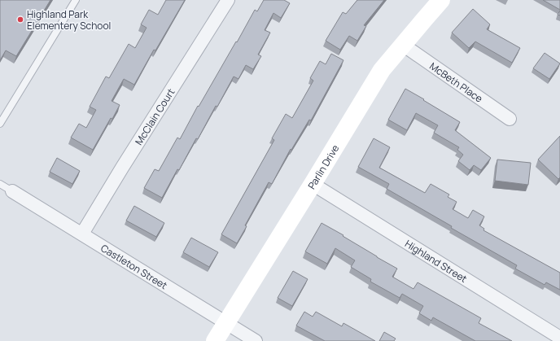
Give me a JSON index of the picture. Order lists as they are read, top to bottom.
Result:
{
  "streets": {
    "street": [
      "McBeth Place",
      "McClain Court",
      "Parlin Drive",
      "Highland Street",
      "Castleton Street"
    ]
  },
  "crossings": [
    ["McBeth Place", "Parlin Drive"],
    ["McClain Court", "Castleton Street"],
    ["Parlin Drive", "Highland Street"],
    ["Parlin Drive", "Castleton Street"]
  ],
  "places": ["Highland Park Elementery School"]
}
